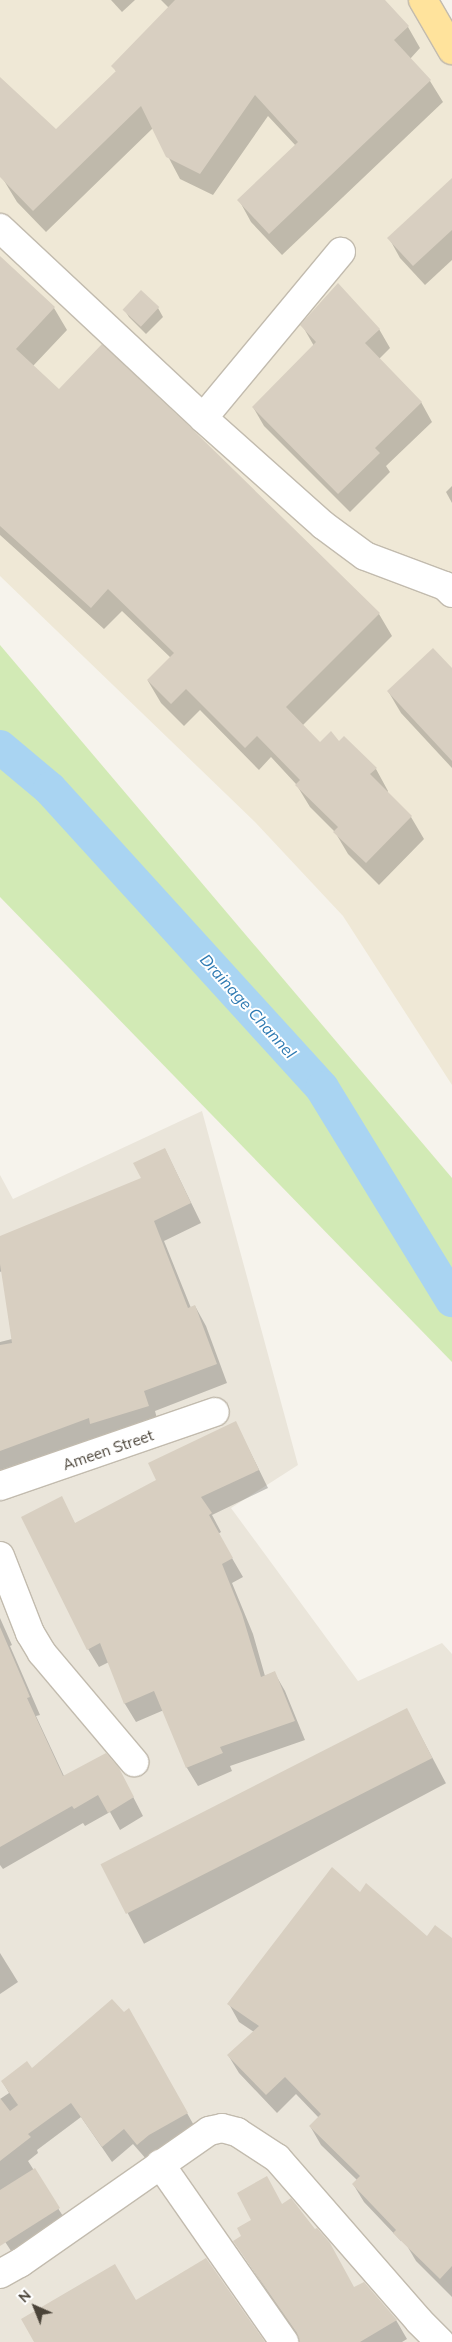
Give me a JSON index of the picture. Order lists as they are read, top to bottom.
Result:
{
  "streets": {
    "street": ["Ameen Street"]
  },
  "water": ["Drainage Channel"],
  "north": "top left"
}
